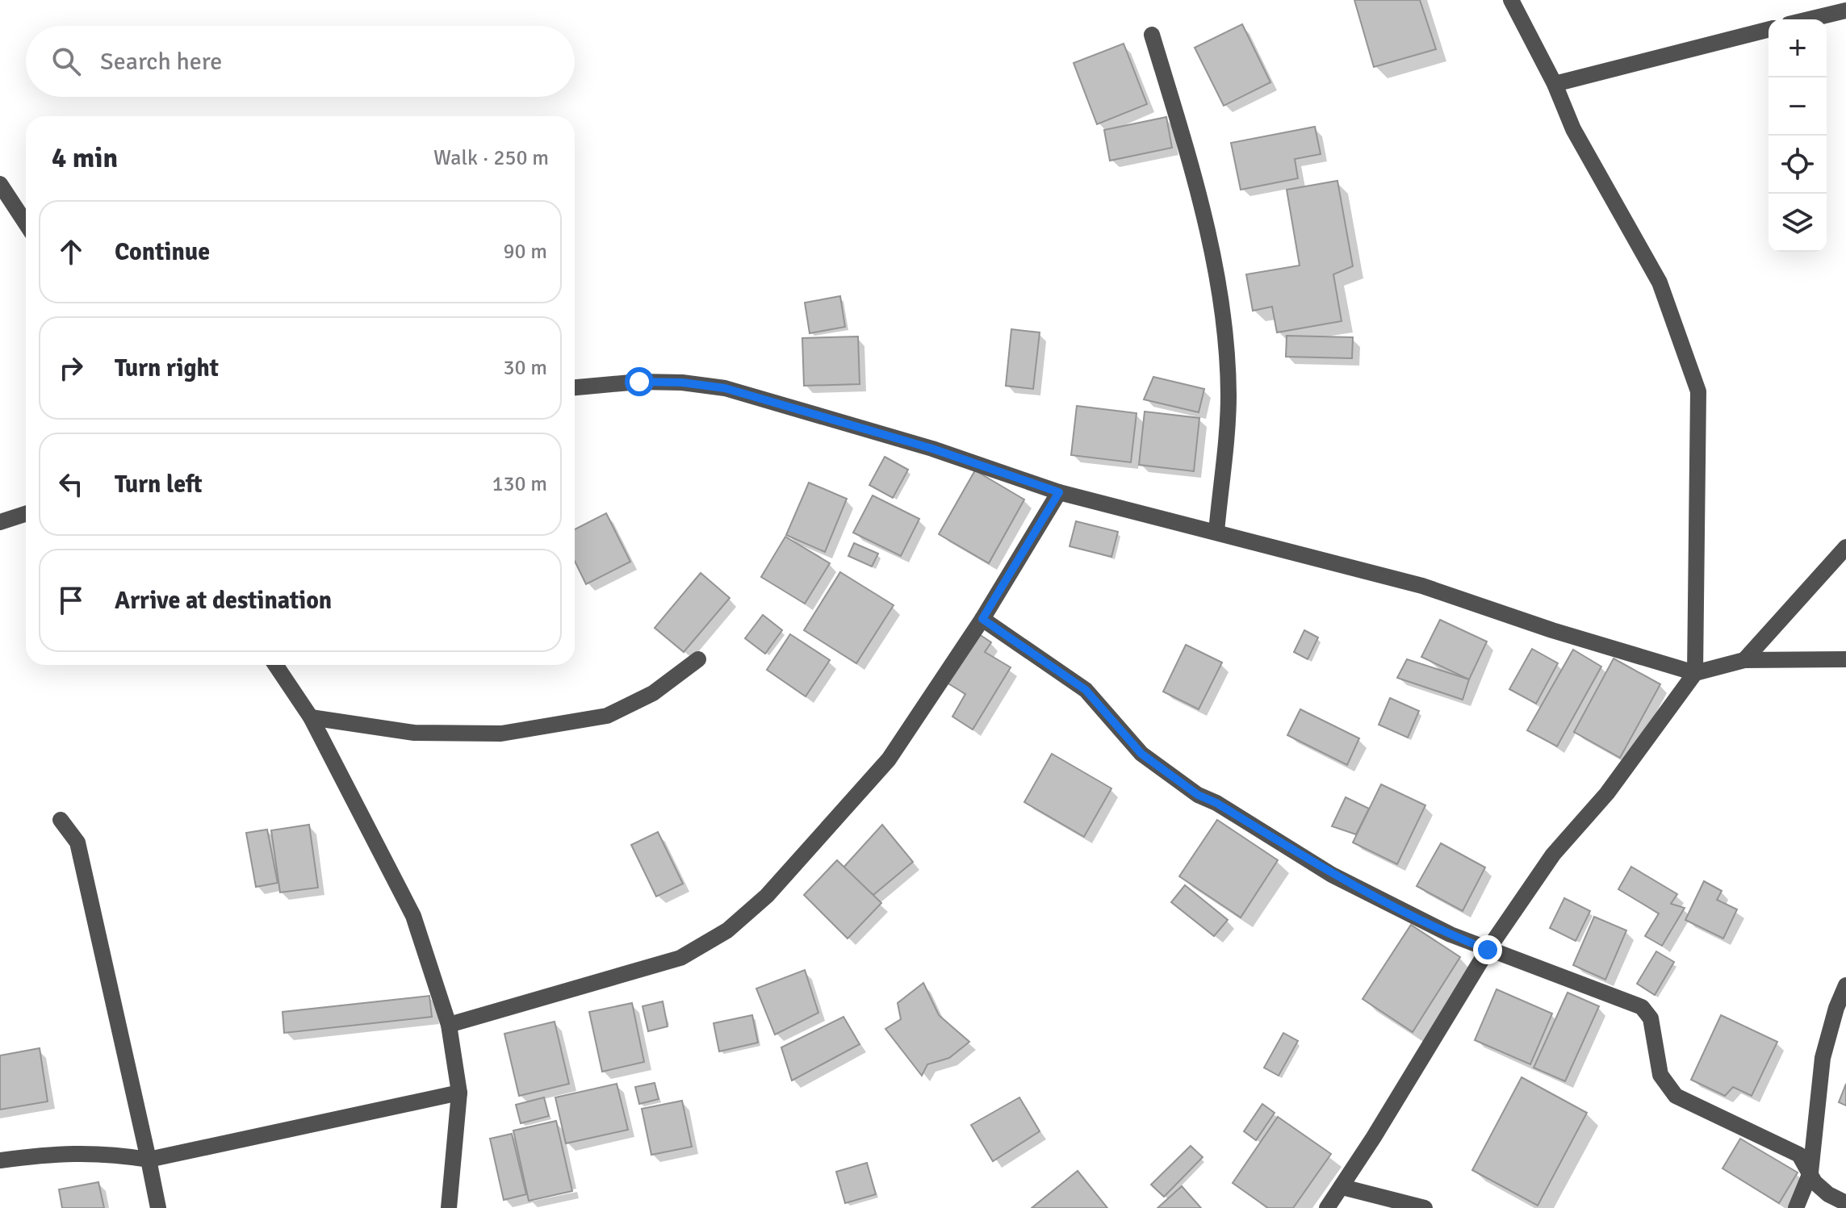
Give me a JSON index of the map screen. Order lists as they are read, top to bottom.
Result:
{
  "page": {
    "map_buttons": ["+", "−"],
    "search": "Search here",
    "heading": ["4 min", "Walk · 250 m"],
    "list": [
      ["Continue", "90 m"],
      ["Turn right", "30 m"],
      ["Turn left", "130 m"],
      "Arrive at destination"
    ]
  }
}
